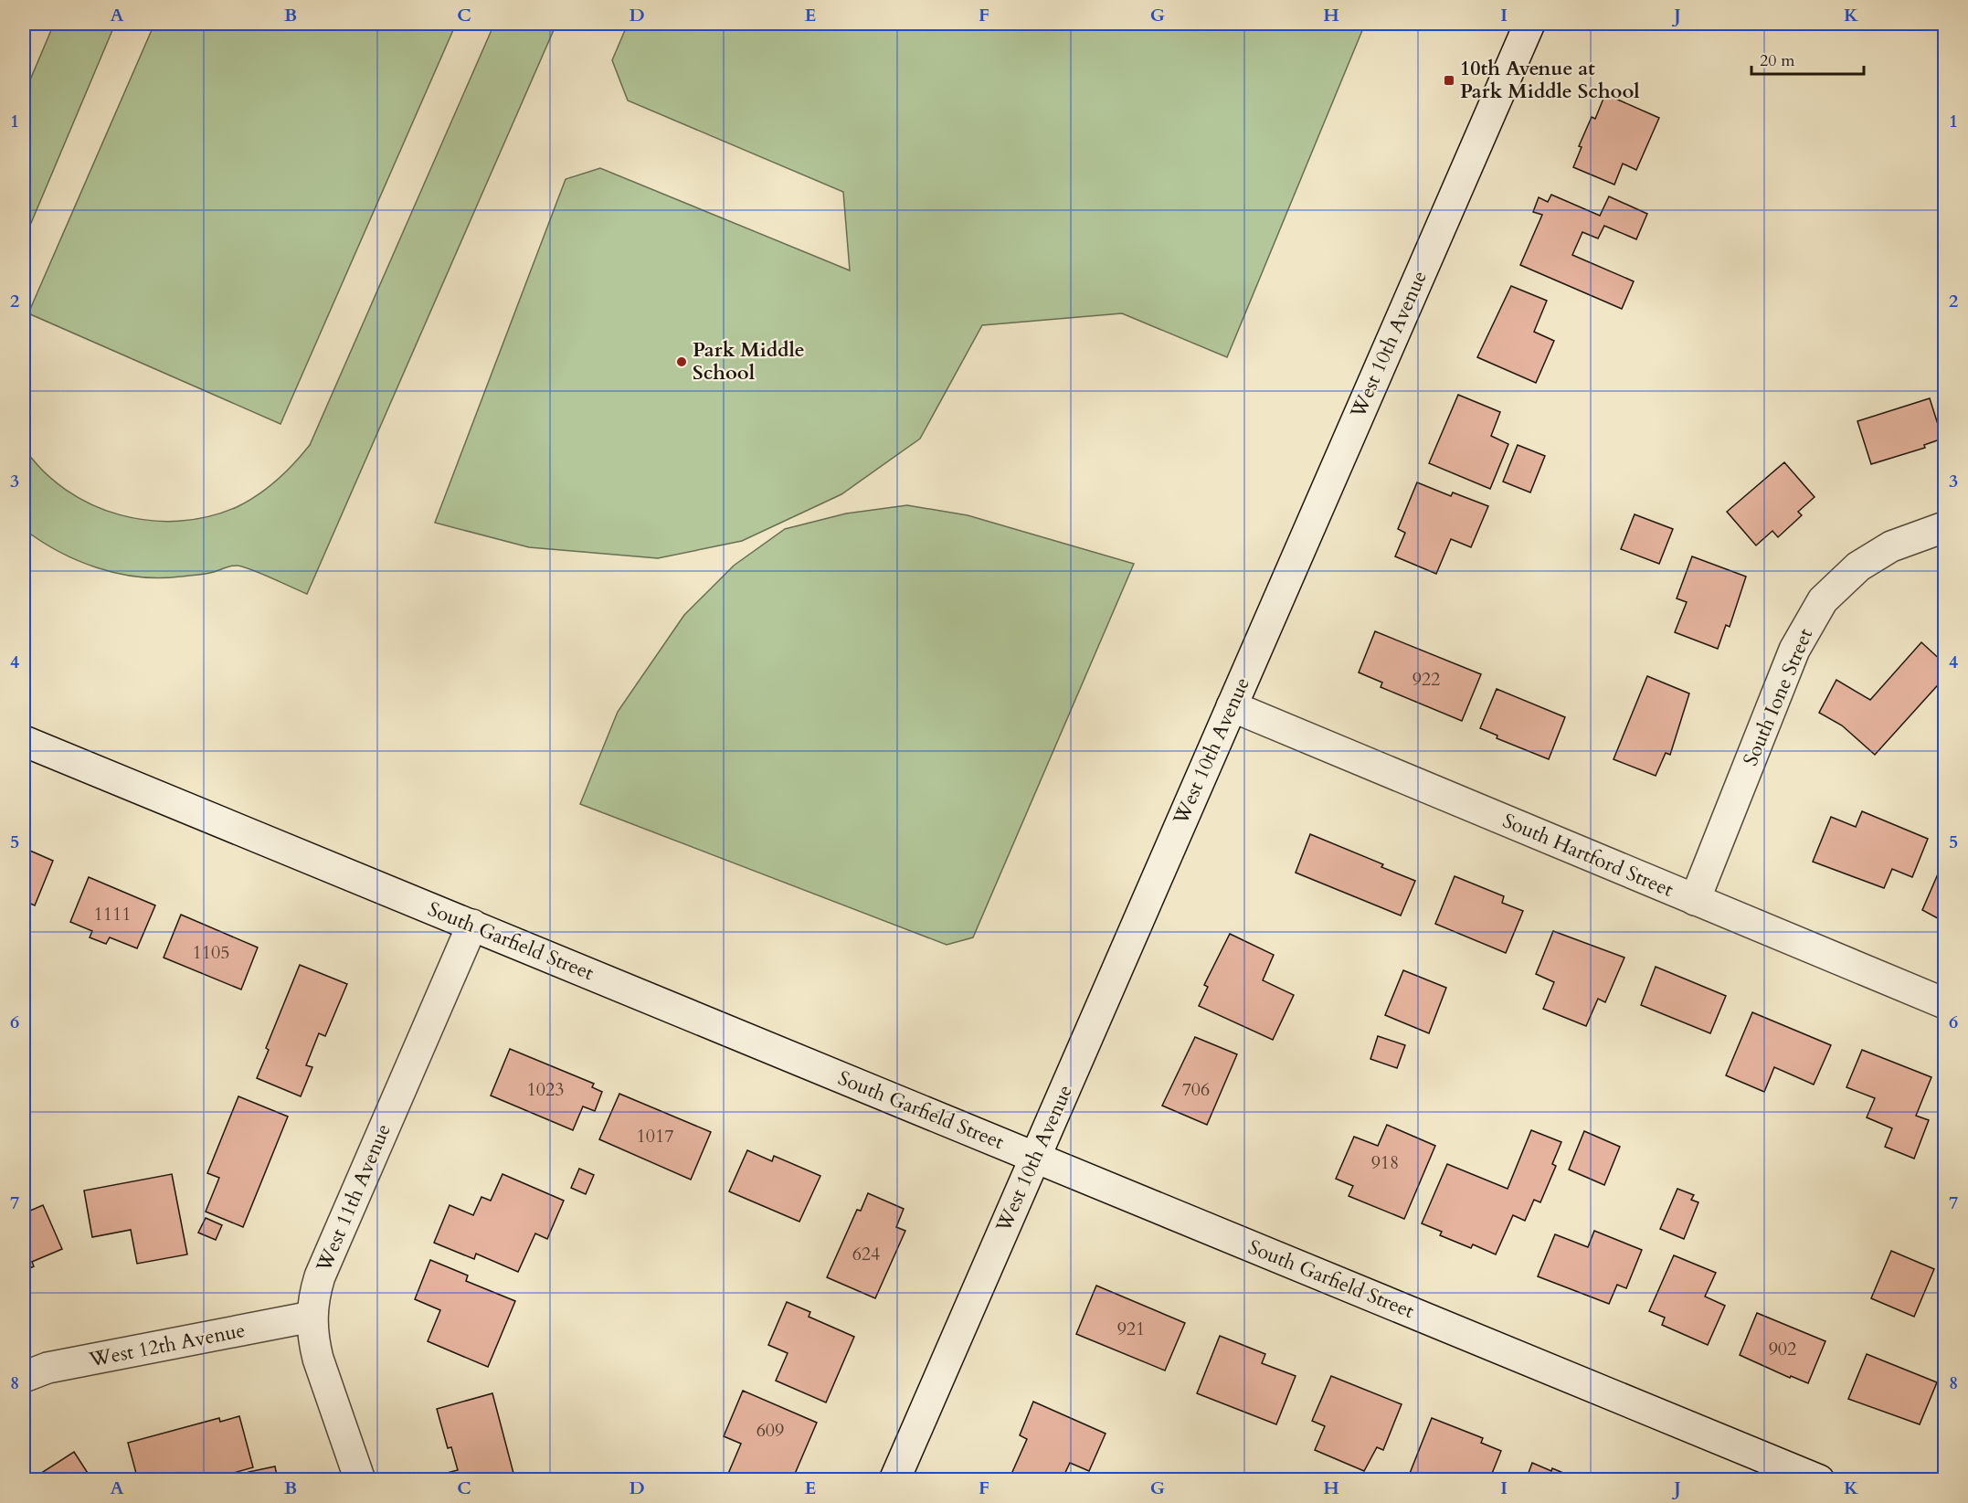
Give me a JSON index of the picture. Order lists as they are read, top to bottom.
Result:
{
  "streets": {
    "street": [
      "West 10th Avenue",
      "South Ione Street",
      "South Hartford Street",
      "South Garfield Street",
      "West 11th Avenue",
      "West 12th Avenue"
    ]
  },
  "crossings": [
    ["West 10th Avenue", "South Hartford Street"],
    ["West 10th Avenue", "South Garfield Street"],
    ["South Ione Street", "South Hartford Street"],
    ["South Garfield Street", "West 11th Avenue"],
    ["West 11th Avenue", "West 12th Avenue"]
  ],
  "places": {
    "transit": ["10th Avenue at Park Middle School"],
    "other": ["Park Middle School"]
  },
  "house_numbers": [
    "922",
    "1111",
    "1105",
    "1023",
    "706",
    "1017",
    "918",
    "624",
    "921",
    "902",
    "609"
  ],
  "scale_bar": "20 m",
  "grid": {
    "columns": [
      "A",
      "B",
      "C",
      "D",
      "E",
      "F",
      "G",
      "H",
      "I",
      "J",
      "K"
    ],
    "rows": [
      "1",
      "2",
      "3",
      "4",
      "5",
      "6",
      "7",
      "8"
    ]
  }
}
